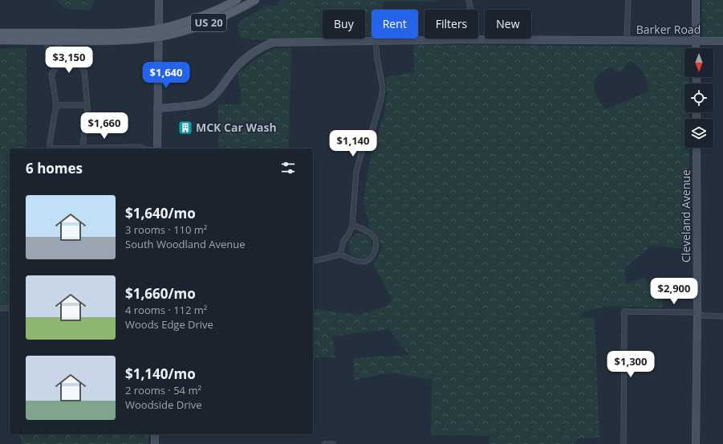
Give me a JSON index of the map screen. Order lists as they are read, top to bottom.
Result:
{
  "streets": {
    "main road": ["US 20"],
    "street": ["Barker Road", "Cleveland Avenue"]
  },
  "places": {
    "building": ["MCK Car Wash"]
  },
  "north": "bottom",
  "page": {
    "chip": [
      "Buy",
      "Rent",
      "Filters",
      "New"
    ],
    "price": [
      "$3,150",
      "$1,640",
      "$1,660",
      "$1,140",
      "$2,900",
      "$1,300"
    ],
    "heading": "6 homes",
    "list": [
      {
        "name": "$1,640/mo",
        "note": "3 rooms · 110 m² · South Woodland Avenue"
      },
      {
        "name": "$1,660/mo",
        "note": "4 rooms · 112 m² · Woods Edge Drive"
      },
      {
        "name": "$1,140/mo",
        "note": "2 rooms · 54 m² · Woodside Drive"
      }
    ]
  }
}
